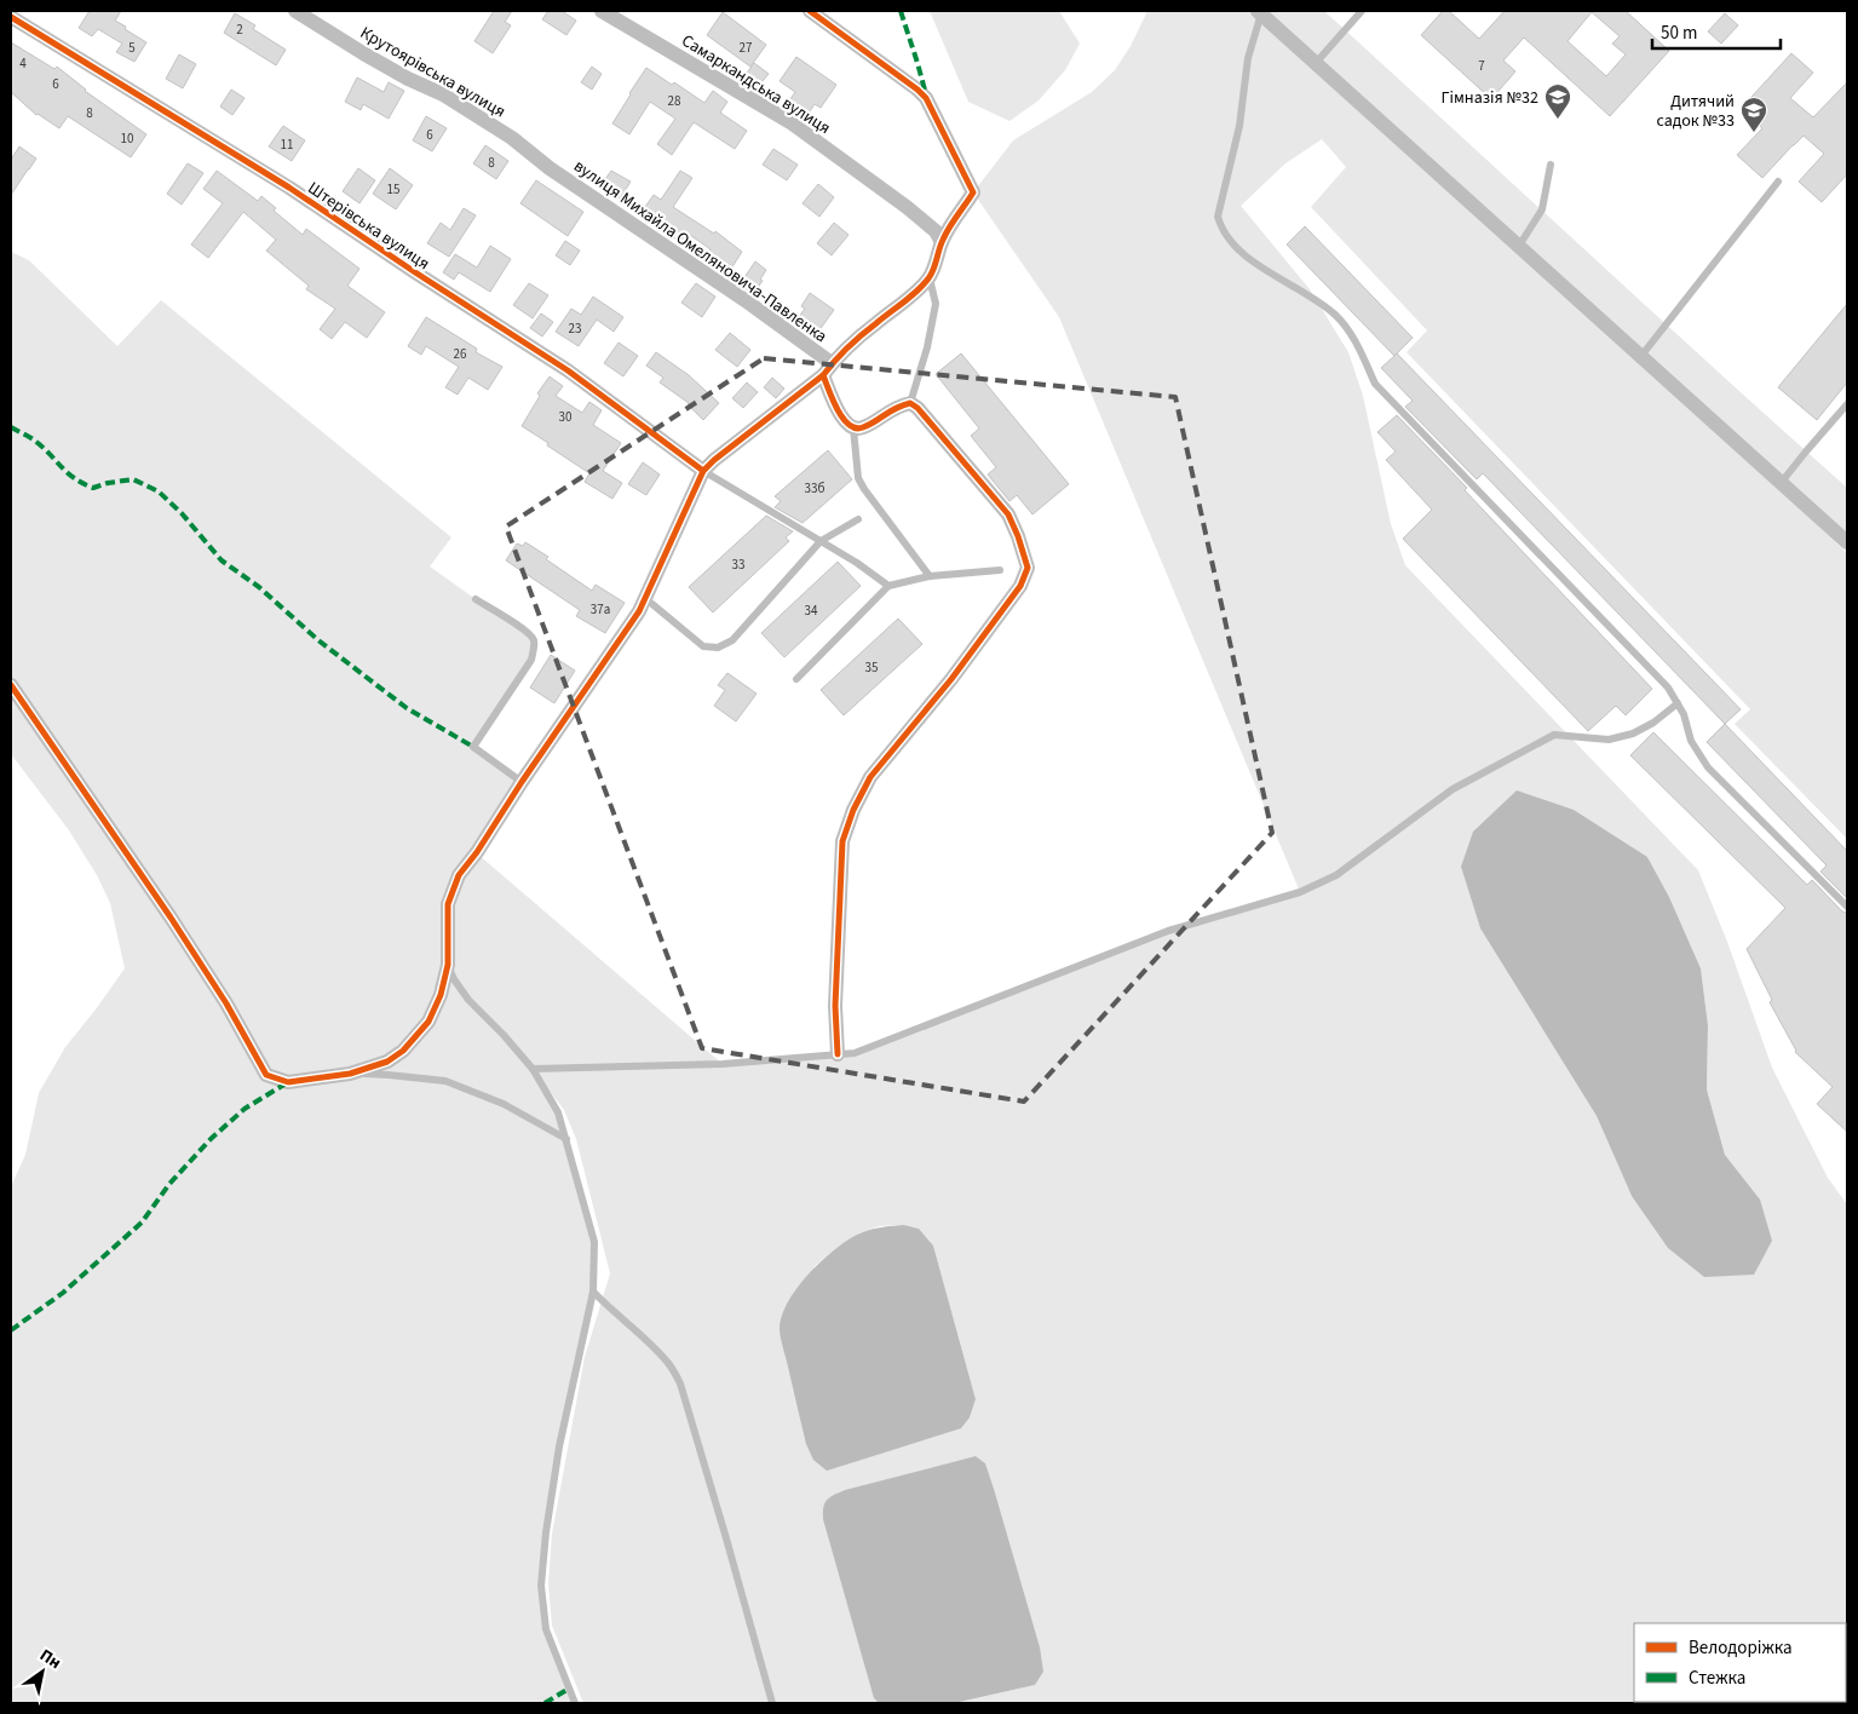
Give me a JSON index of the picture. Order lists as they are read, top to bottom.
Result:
{
  "streets": {
    "street": [
      "Крутоярівська вулиця",
      "Самаркандська вулиця",
      "Штерівська вулиця",
      "вулиця Михайла Омеляновича-Павленка"
    ]
  },
  "crossings": [
    ["Крутоярівська вулиця", "вулиця Михайла Омеляновича-Павленка"]
  ],
  "places": {
    "school or university": ["Гімназія №32", "Дитячий садок №33"]
  },
  "house_numbers": [
    "2",
    "5",
    "27",
    "4",
    "7",
    "6",
    "28",
    "8",
    "6",
    "10",
    "11",
    "8",
    "15",
    "23",
    "26",
    "30",
    "33б",
    "33",
    "37а",
    "34",
    "35"
  ],
  "legend": ["Велодоріжка", "Стежка"],
  "scale_bar": "50 m",
  "north": "top right"
}
